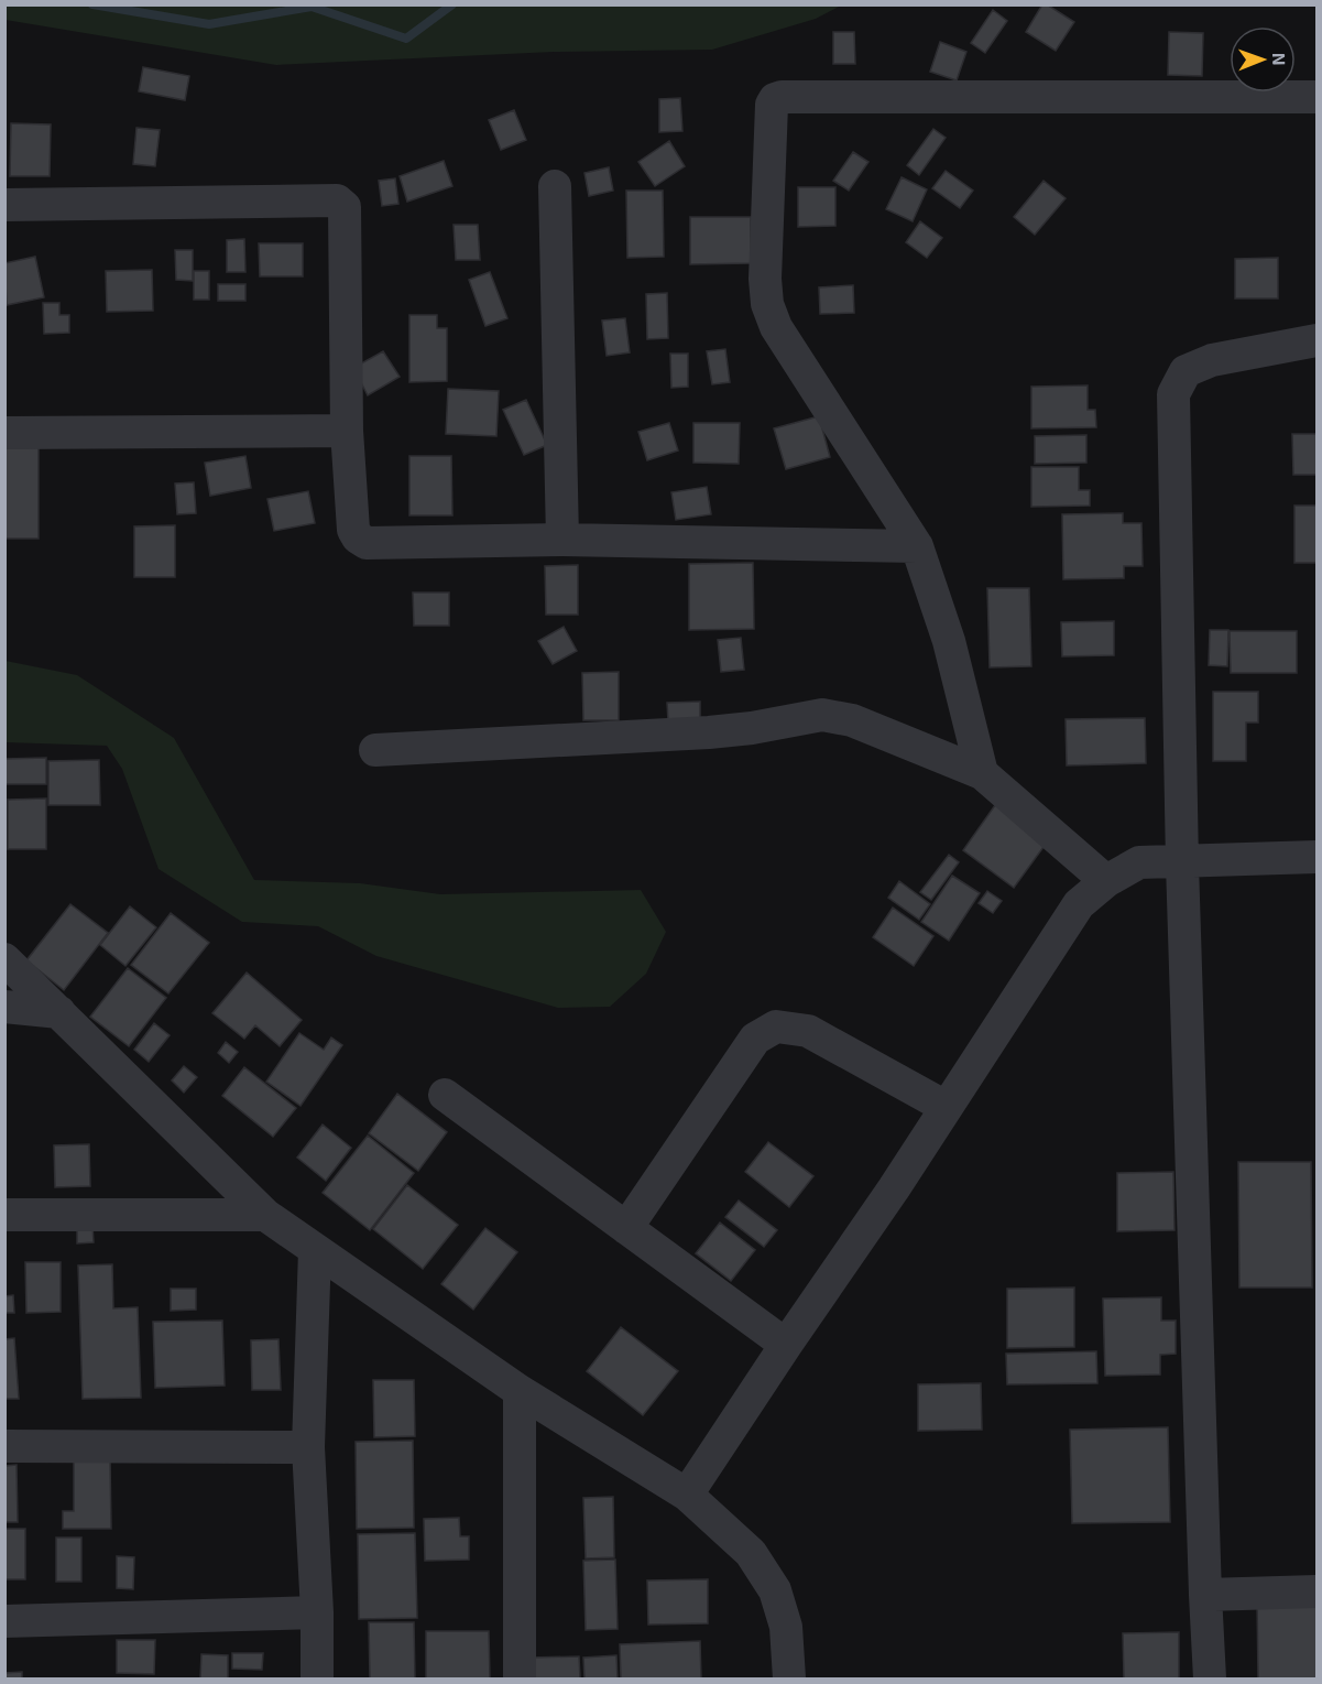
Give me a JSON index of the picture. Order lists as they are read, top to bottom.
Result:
{
  "north": "right"
}
